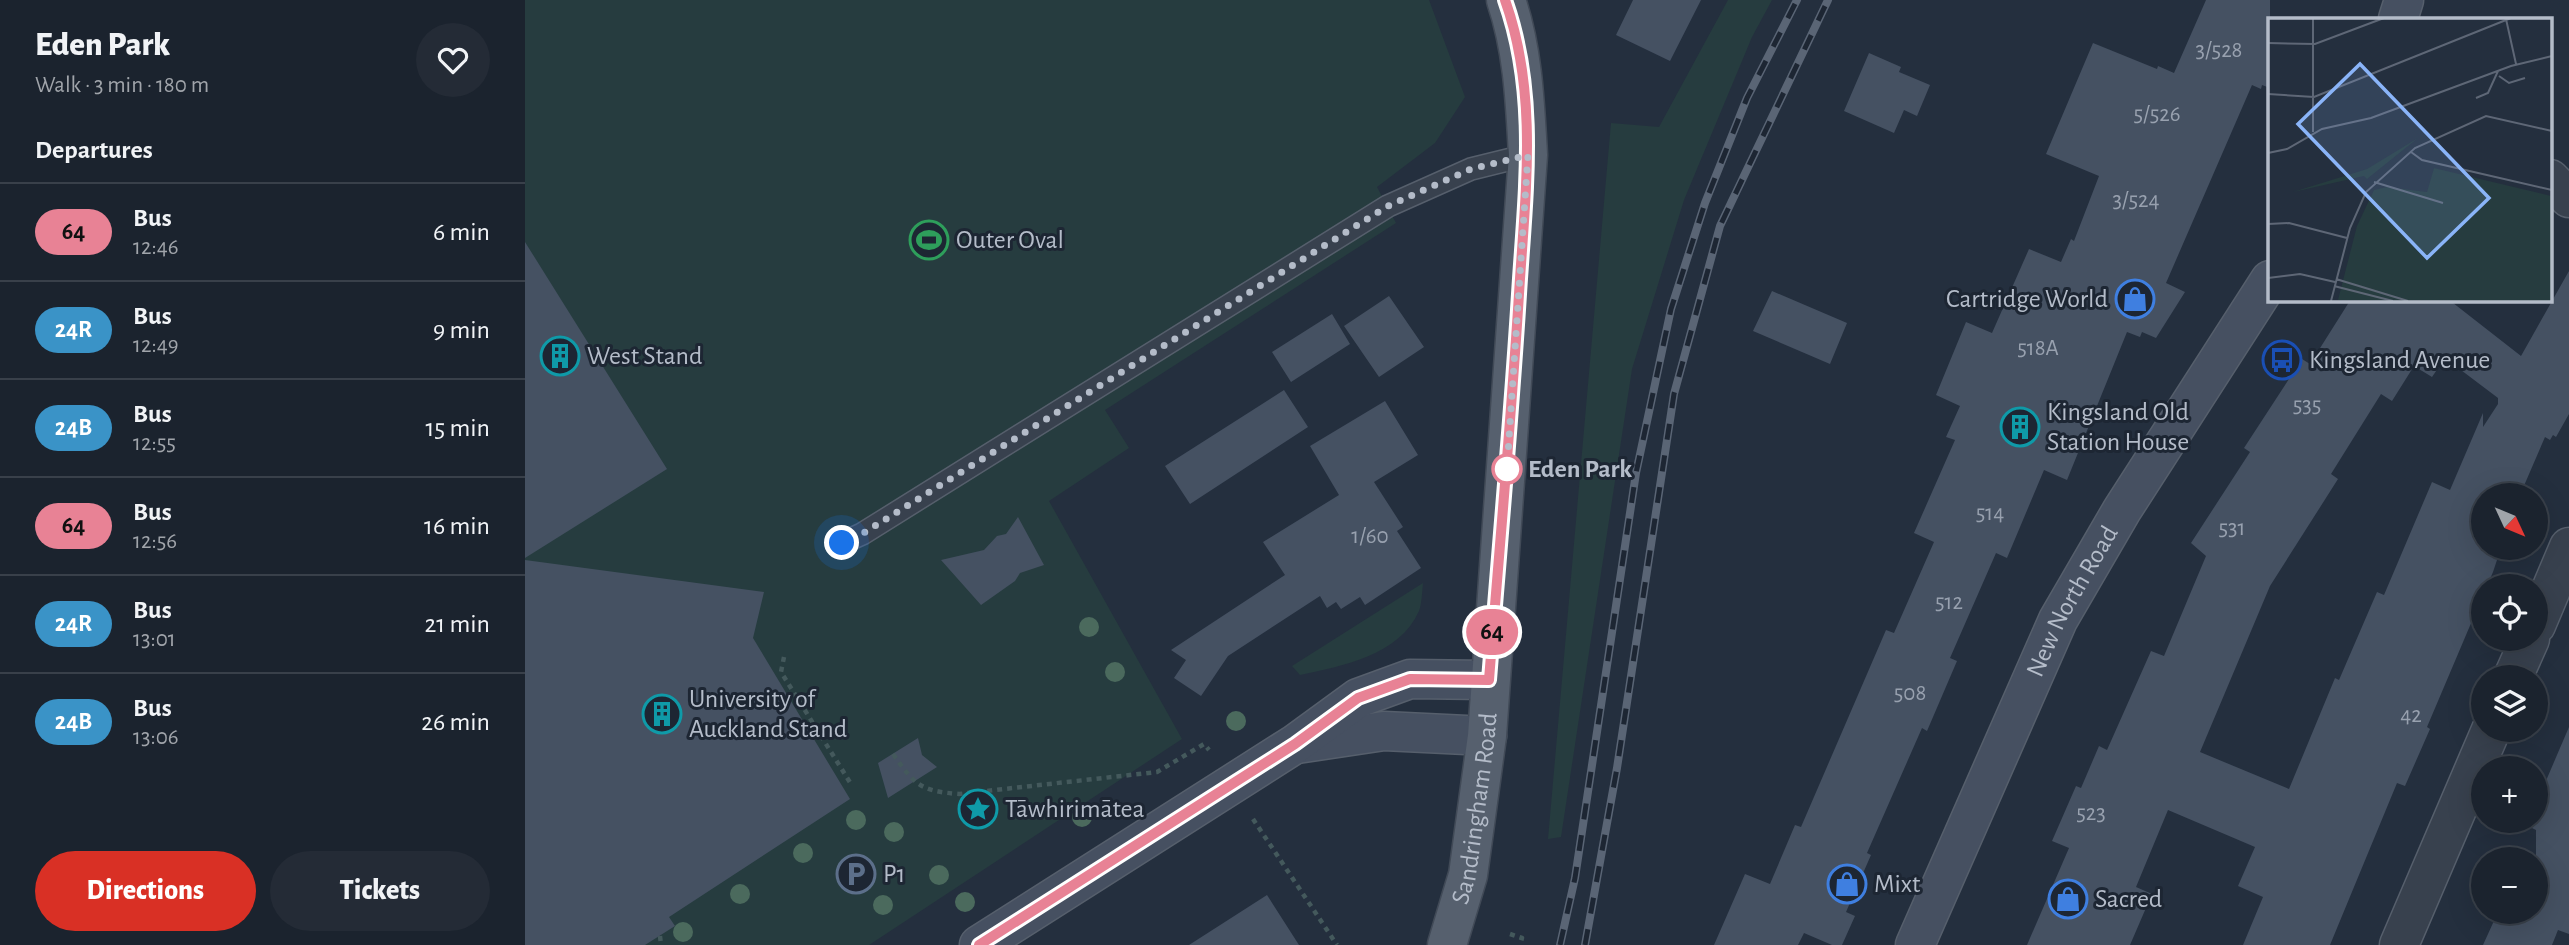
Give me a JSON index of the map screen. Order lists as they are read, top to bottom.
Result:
{
  "streets": {
    "main road": ["New North Road", "Sandringham Road"]
  },
  "places": {
    "sports": ["Outer Oval"],
    "shop": ["Cartridge World", "Mixt", "Sacred"],
    "building": ["West Stand", "Kingsland Old Station House", "University of Auckland Stand"],
    "bus stop": ["Kingsland Avenue"],
    "other": ["Eden Park"],
    "place": ["Tāwhirimātea"],
    "parking": ["P1"]
  },
  "lines": ["bus line 64"],
  "house_numbers": [
    "3/528",
    "5/526",
    "3/524",
    "518A",
    "535",
    "514",
    "531",
    "1/60",
    "512",
    "508",
    "42",
    "523"
  ],
  "north": "bottom right",
  "page": {
    "heading": [
      ["Eden Park", "Walk · 3 min · 180 m"],
      "Departures"
    ],
    "on_map": "64",
    "list": [
      {
        "mark": "64",
        "name": "Bus",
        "note": "12:46",
        "value": "6 min"
      },
      {
        "mark": "24R",
        "name": "Bus",
        "note": "12:49",
        "value": "9 min"
      },
      {
        "mark": "24B",
        "name": "Bus",
        "note": "12:55",
        "value": "15 min"
      },
      {
        "mark": "64",
        "name": "Bus",
        "note": "12:56",
        "value": "16 min"
      },
      {
        "mark": "24R",
        "name": "Bus",
        "note": "13:01",
        "value": "21 min"
      },
      {
        "mark": "24B",
        "name": "Bus",
        "note": "13:06",
        "value": "26 min"
      }
    ],
    "map_buttons": ["+", "−"],
    "buttons": ["Directions", "Tickets"]
  }
}
